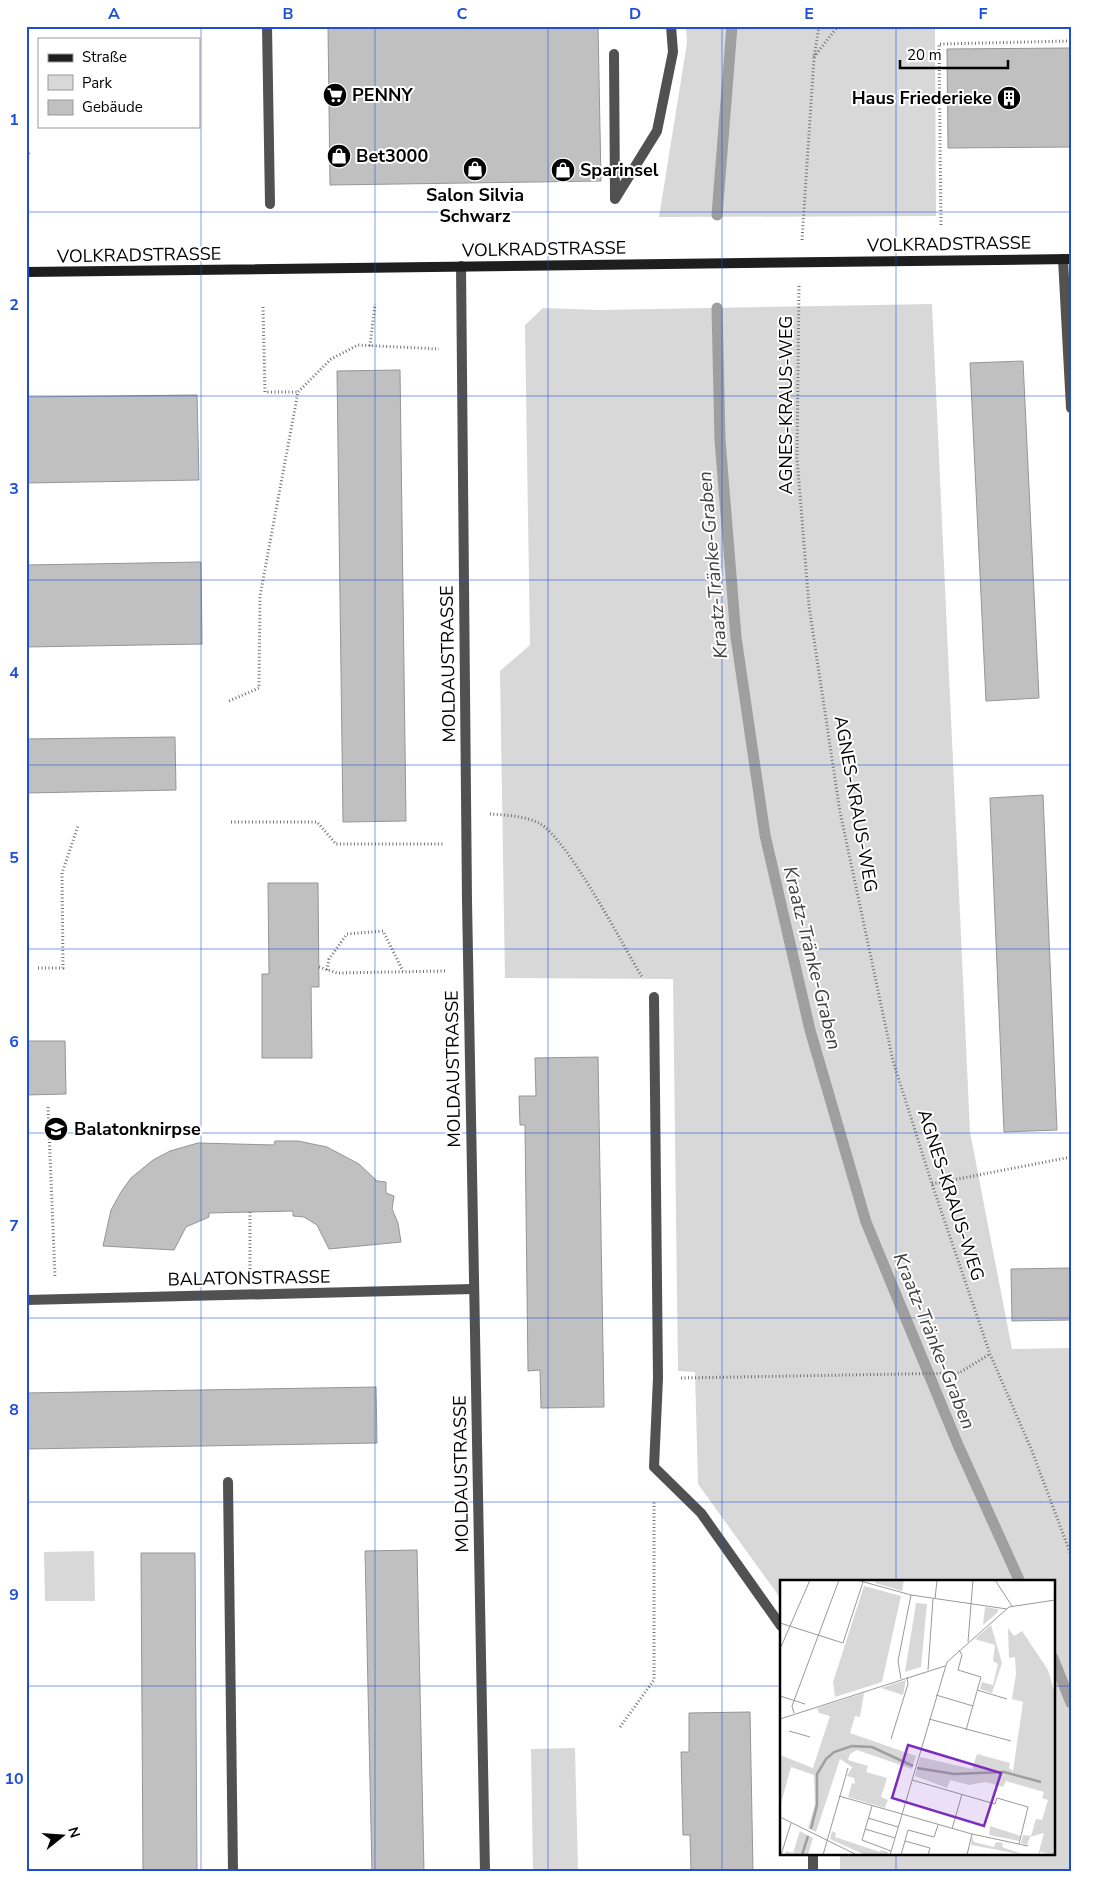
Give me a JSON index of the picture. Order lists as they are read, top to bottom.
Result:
{
  "streets": {
    "street": ["VOLKRADSTRASSE", "MOLDAUSTRASSE", "BALATONSTRASSE"],
    "path": ["AGNES-KRAUS-WEG"]
  },
  "crossings": [
    ["VOLKRADSTRASSE", "AGNES-KRAUS-WEG"],
    ["VOLKRADSTRASSE", "MOLDAUSTRASSE"],
    ["MOLDAUSTRASSE", "BALATONSTRASSE"]
  ],
  "water": ["Kraatz-Tränke-Graben"],
  "places": {
    "supermarket": ["PENNY"],
    "building": ["Haus Friederieke"],
    "shop": ["Bet3000", "Salon Silvia Schwarz", "Sparinsel"],
    "school or university": ["Balatonknirpse"]
  },
  "legend": ["Straße", "Park", "Gebäude"],
  "scale_bar": "20 m",
  "north": "right",
  "grid": {
    "columns": [
      "A",
      "B",
      "C",
      "D",
      "E",
      "F"
    ],
    "rows": [
      "1",
      "2",
      "3",
      "4",
      "5",
      "6",
      "7",
      "8",
      "9",
      "10"
    ]
  }
}
